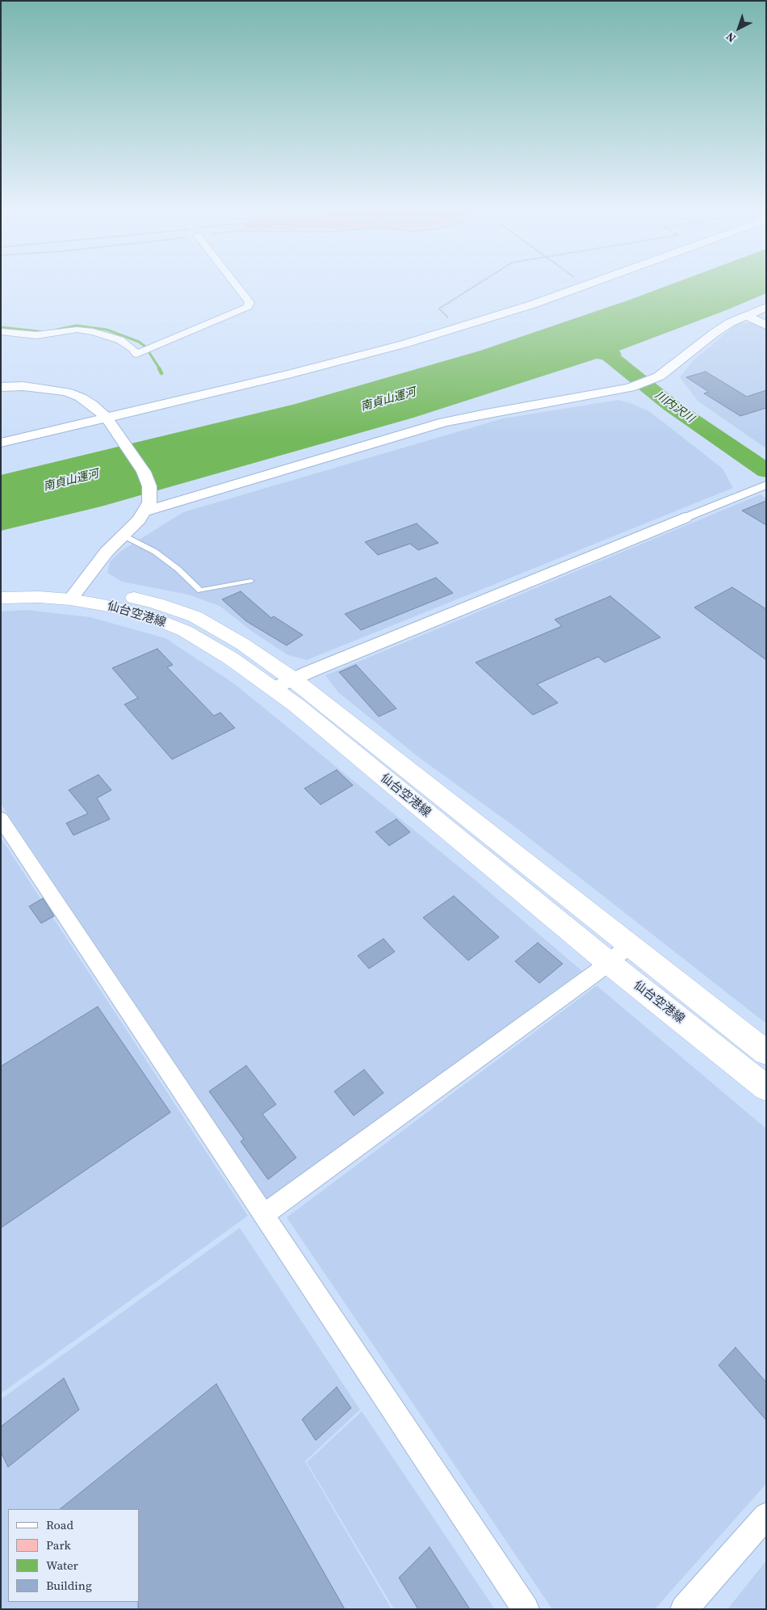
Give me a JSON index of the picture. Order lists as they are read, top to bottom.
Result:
{
  "streets": {
    "main road": ["仙台空港線"]
  },
  "water": ["南貞山運河", "川内沢川"],
  "legend": [
    "Road",
    "Park",
    "Water",
    "Building"
  ],
  "north": "bottom left"
}
